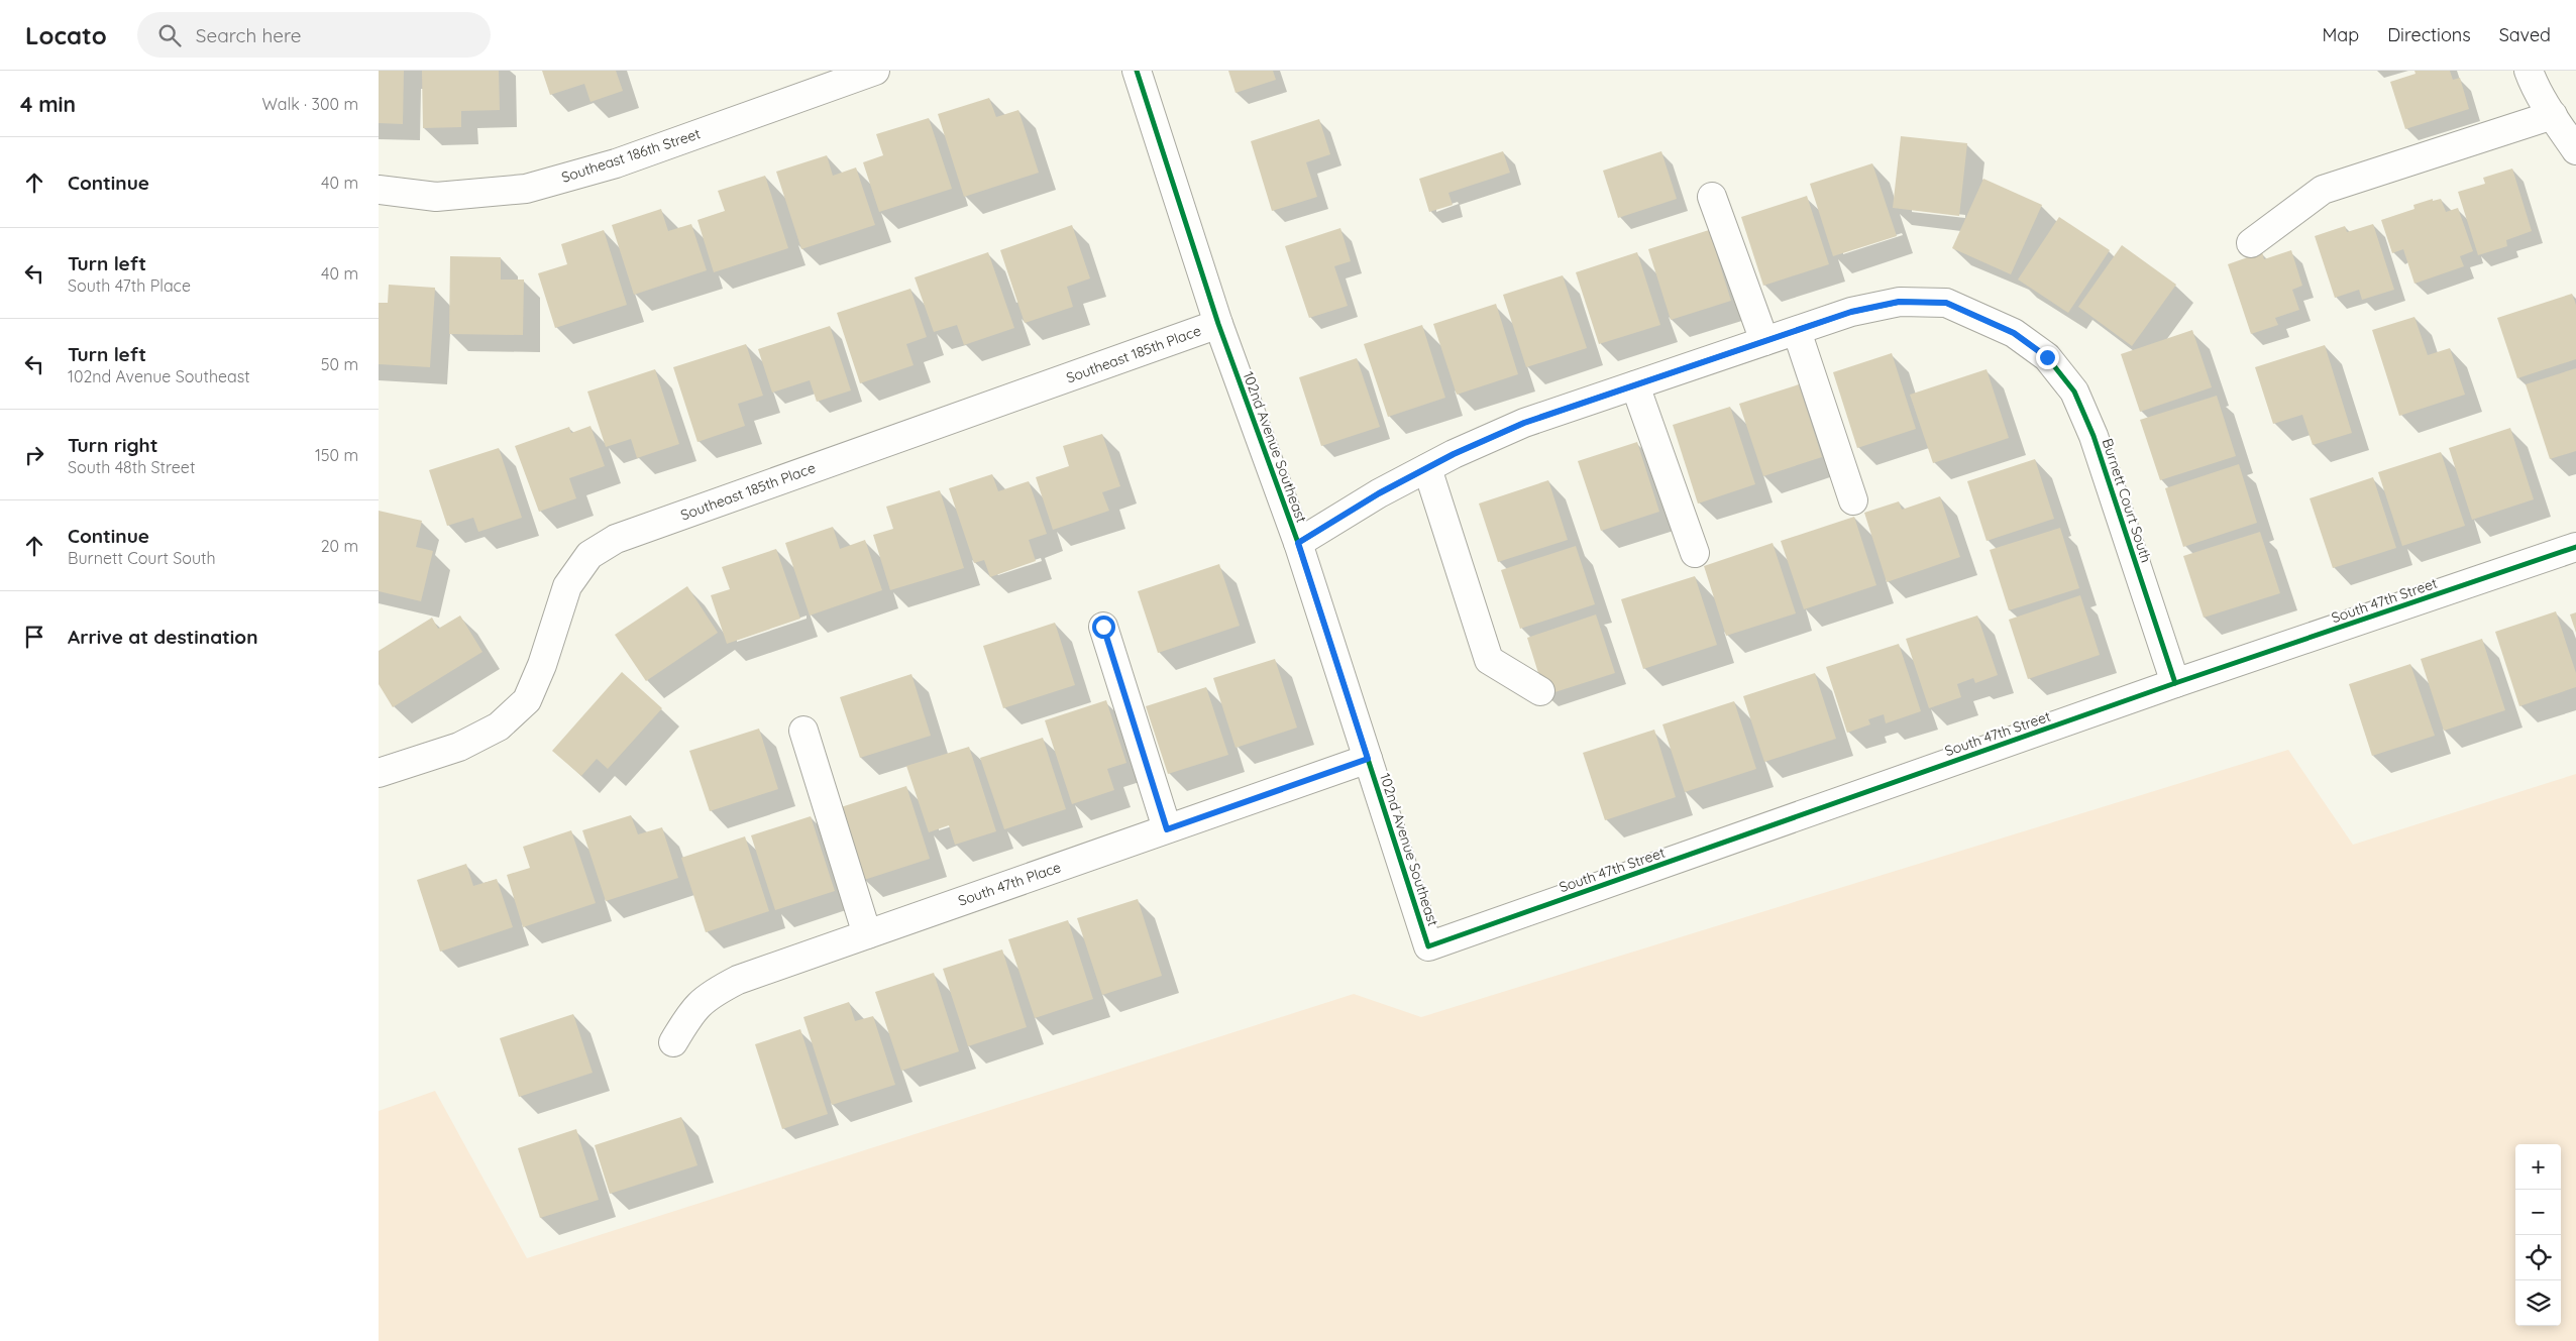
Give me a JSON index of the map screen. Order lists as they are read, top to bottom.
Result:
{
  "streets": {
    "street": [
      "Southeast 186th Street",
      "Southeast 185th Place",
      "102nd Avenue Southeast",
      "Burnett Court South",
      "South 47th Street",
      "South 47th Place"
    ]
  },
  "crossings": [
    ["Southeast 185th Place", "102nd Avenue Southeast"],
    ["102nd Avenue Southeast", "South 47th Street"],
    ["102nd Avenue Southeast", "South 47th Place"],
    ["Burnett Court South", "South 47th Street"]
  ],
  "page": {
    "header": "Locato",
    "search": "Search here",
    "nav": ["Map", "Directions", "Saved"],
    "heading": ["4 min", "Walk · 300 m"],
    "list": [
      ["Continue", "40 m"],
      ["Turn left", "South 47th Place", "40 m"],
      ["Turn left", "102nd Avenue Southeast", "50 m"],
      ["Turn right", "South 48th Street", "150 m"],
      ["Continue", "Burnett Court South", "20 m"],
      "Arrive at destination"
    ],
    "map_buttons": ["+", "−"]
  }
}
